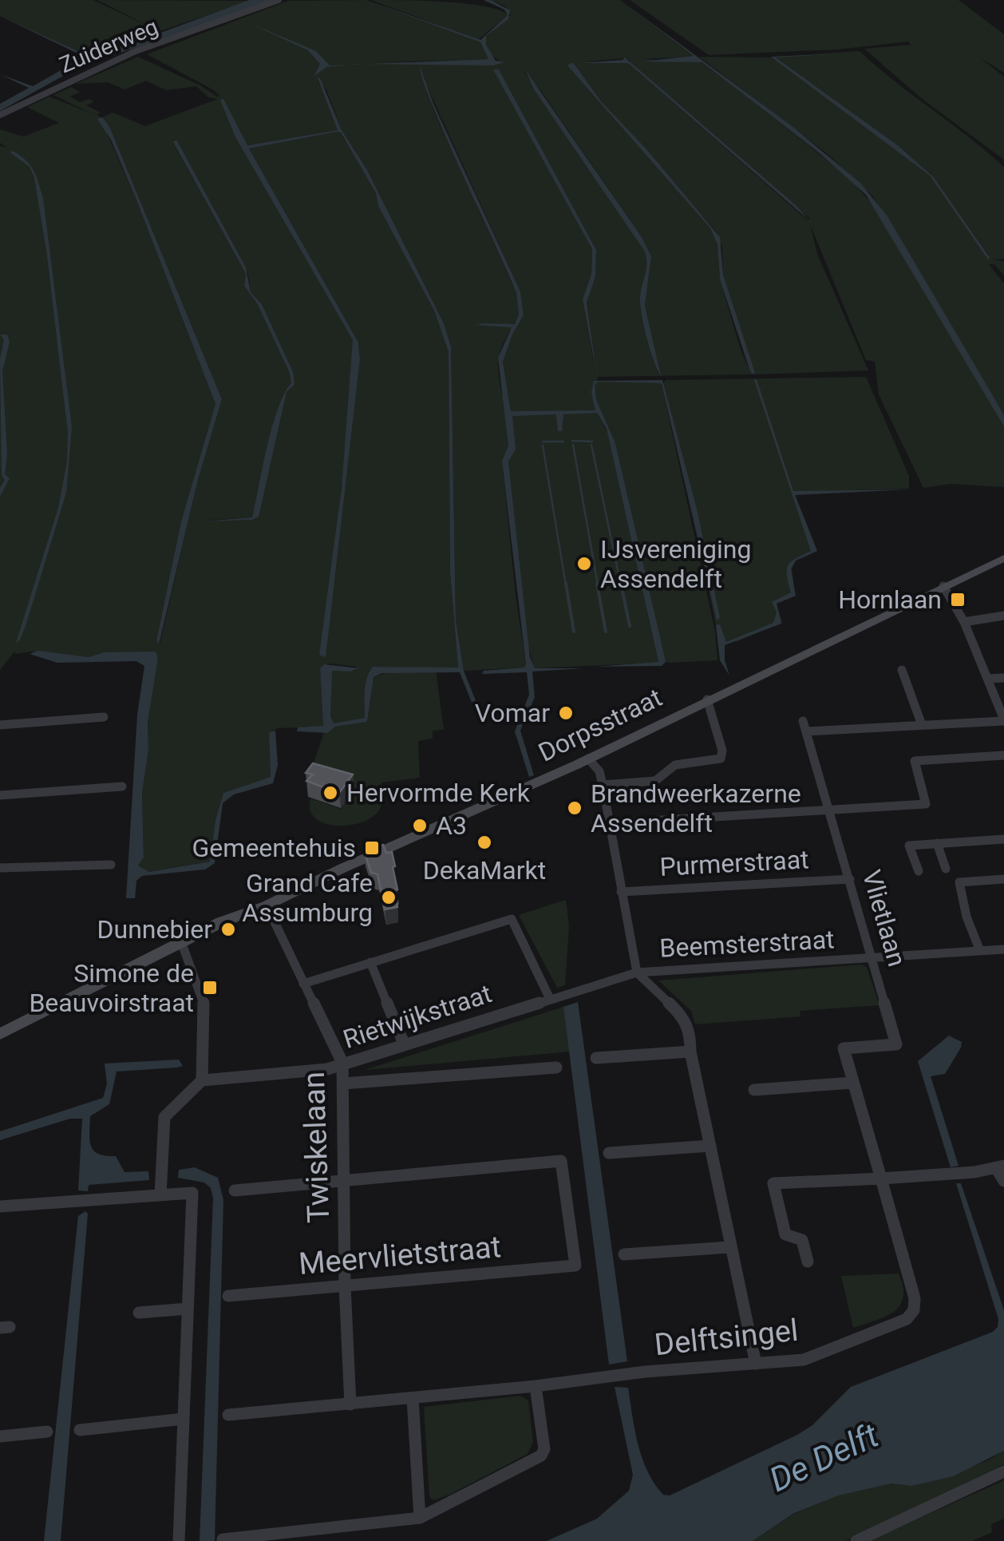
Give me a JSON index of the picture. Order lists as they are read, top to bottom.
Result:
{
  "streets": {
    "street": [
      "Zuiderweg",
      "Dorpsstraat",
      "Purmerstraat",
      "Vlietlaan",
      "Beemsterstraat",
      "Rietwijkstraat",
      "Twiskelaan",
      "Meervlietstraat",
      "Delftsingel"
    ]
  },
  "crossings": [
    ["Dorpsstraat", "Twiskelaan"],
    ["Purmerstraat", "Vlietlaan"],
    ["Vlietlaan", "Beemsterstraat"],
    ["Vlietlaan", "Delftsingel"],
    ["Beemsterstraat", "Rietwijkstraat"],
    ["Rietwijkstraat", "Twiskelaan"],
    ["Twiskelaan", "Meervlietstraat"],
    ["Twiskelaan", "Delftsingel"]
  ],
  "water": ["De Delft"],
  "places": {
    "other": [
      "IJsvereniging Assendelft",
      "Vomar",
      "Hervormde Kerk",
      "Brandweerkazerne Assendelft",
      "A3",
      "DekaMarkt",
      "Grand Cafe Assumburg",
      "Dunnebier"
    ],
    "transit": ["Hornlaan", "Gemeentehuis", "Simone de Beauvoirstraat"]
  }
}
